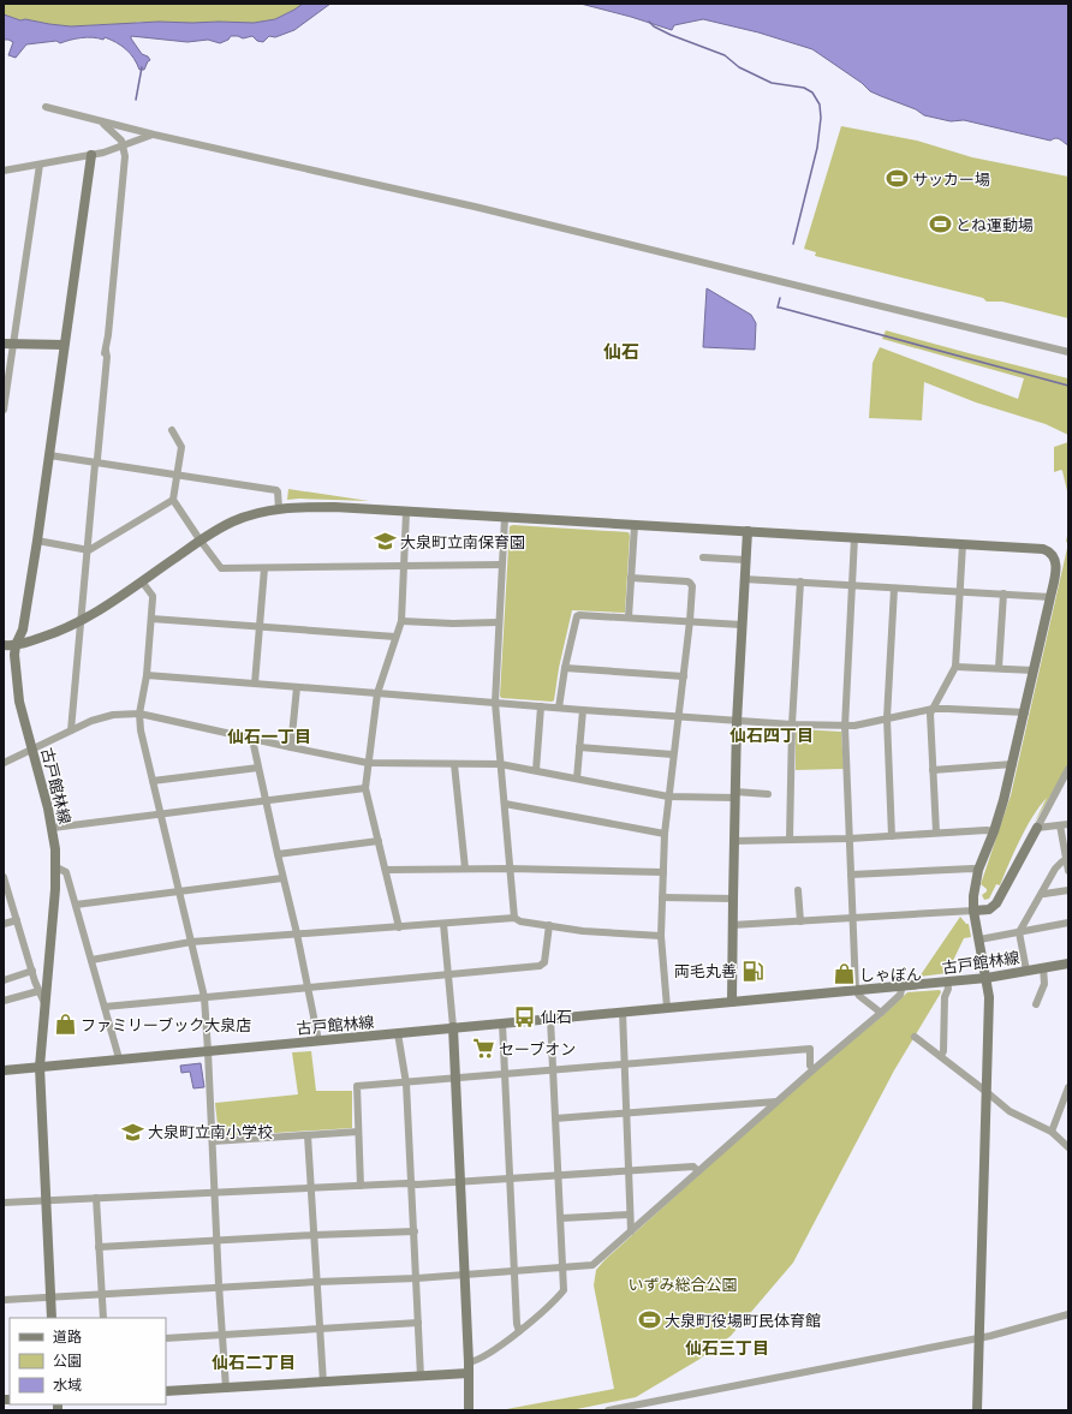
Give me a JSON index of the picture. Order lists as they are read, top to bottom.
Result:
{
  "streets": {
    "street": ["古戸館林線"]
  },
  "districts": [
    "仙石",
    "仙石四丁目",
    "仙石一丁目",
    "仙石三丁目",
    "仙石二丁目"
  ],
  "parks": ["いずみ総合公園"],
  "places": {
    "sports": ["サッカー場", "とね運動場", "大泉町役場町民体育館"],
    "school or university": ["大泉町立南保育園", "大泉町立南小学校"],
    "fuel station": ["両毛丸善"],
    "shop": ["しゃぼん", "ファミリーブック大泉店"],
    "bus stop": ["仙石"],
    "supermarket": ["セーブオン"]
  },
  "legend": ["道路", "公園", "水域"]
}
